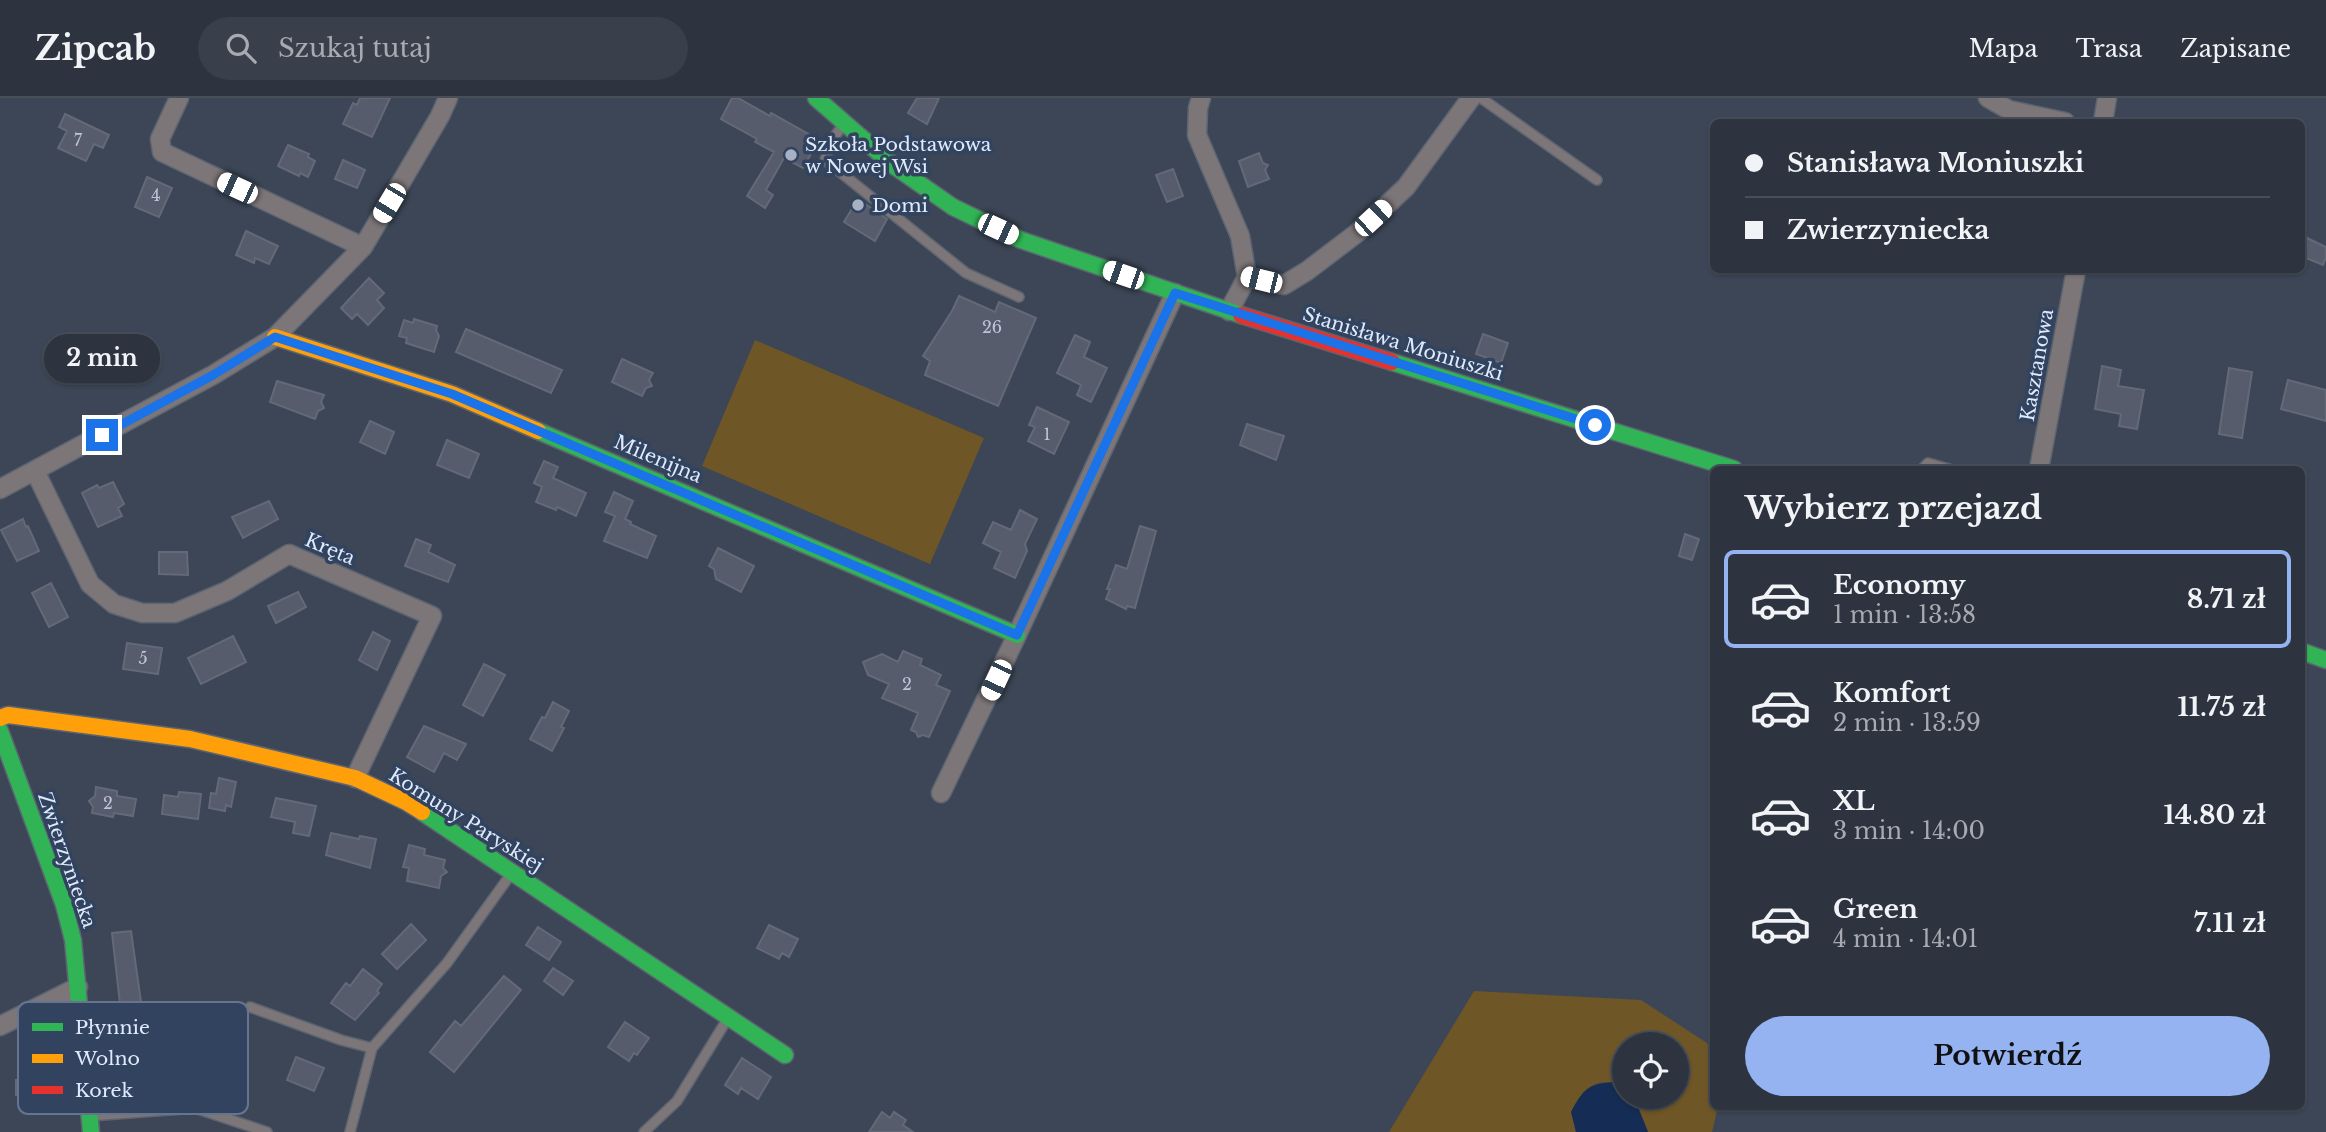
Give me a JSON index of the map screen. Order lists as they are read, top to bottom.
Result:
{
  "streets": {
    "street": [
      "Stanisława Moniuszki",
      "Kasztanowa",
      "Milenijna",
      "Kręta",
      "Komuny Paryskiej",
      "Zwierzyniecka"
    ]
  },
  "crossings": [
    ["Kręta", "Komuny Paryskiej"]
  ],
  "places": ["Szkoła Podstawowa w Nowej Wsi", "Domi"],
  "house_numbers": [
    "7",
    "4",
    "26",
    "1",
    "5",
    "2",
    "2"
  ],
  "legend": ["Płynnie", "Wolno", "Korek"],
  "page": {
    "header": "Zipcab",
    "search": "Szukaj tutaj",
    "nav": ["Mapa", "Trasa", "Zapisane"],
    "banner": ["Stanisława Moniuszki", "Zwierzyniecka"],
    "bubble": "2 min",
    "heading": "Wybierz przejazd",
    "list": [
      {
        "name": "Economy",
        "note": "1 min · 13:58",
        "value": "8.71 zł"
      },
      {
        "name": "Komfort",
        "note": "2 min · 13:59",
        "value": "11.75 zł"
      },
      {
        "name": "XL",
        "note": "3 min · 14:00",
        "value": "14.80 zł"
      },
      {
        "name": "Green",
        "note": "4 min · 14:01",
        "value": "7.11 zł"
      }
    ],
    "buttons": "Potwierdź"
  }
}
